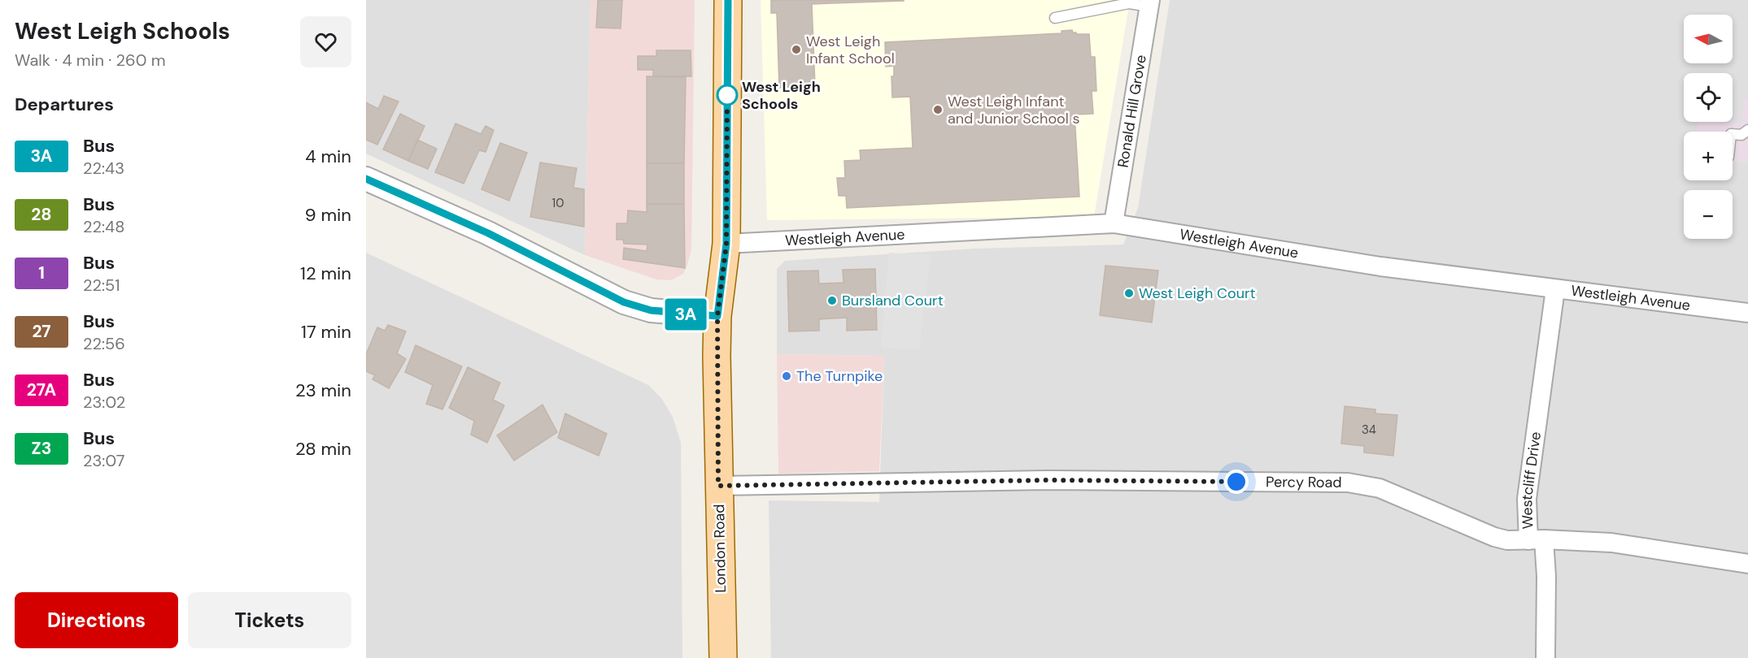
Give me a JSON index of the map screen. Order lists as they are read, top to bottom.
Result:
{
  "streets": {
    "main road": ["London Road"],
    "street": [
      "Ronald Hill Grove",
      "Westleigh Avenue",
      "Westcliff Drive",
      "Percy Road"
    ]
  },
  "crossings": [
    ["Ronald Hill Grove", "Westleigh Avenue"],
    ["Westleigh Avenue", "Westcliff Drive"],
    ["Westleigh Avenue", "London Road"],
    ["Westcliff Drive", "Percy Road"],
    ["Percy Road", "London Road"]
  ],
  "places": [
    "West Leigh Infant School",
    "West Leigh Schools",
    "West Leigh Infant and Junior School s",
    "West Leigh Court",
    "Bursland Court",
    "The Turnpike"
  ],
  "lines": ["bus line 3A"],
  "house_numbers": ["10", "34"],
  "north": "left",
  "page": {
    "heading": [
      ["West Leigh Schools", "Walk · 4 min · 260 m"],
      "Departures"
    ],
    "on_map": "3A",
    "map_buttons": ["+", "−"],
    "list": [
      {
        "mark": "3A",
        "name": "Bus",
        "note": "22:43",
        "value": "4 min"
      },
      {
        "mark": "28",
        "name": "Bus",
        "note": "22:48",
        "value": "9 min"
      },
      {
        "mark": "1",
        "name": "Bus",
        "note": "22:51",
        "value": "12 min"
      },
      {
        "mark": "27",
        "name": "Bus",
        "note": "22:56",
        "value": "17 min"
      },
      {
        "mark": "27A",
        "name": "Bus",
        "note": "23:02",
        "value": "23 min"
      },
      {
        "mark": "Z3",
        "name": "Bus",
        "note": "23:07",
        "value": "28 min"
      }
    ],
    "buttons": ["Directions", "Tickets"]
  }
}
